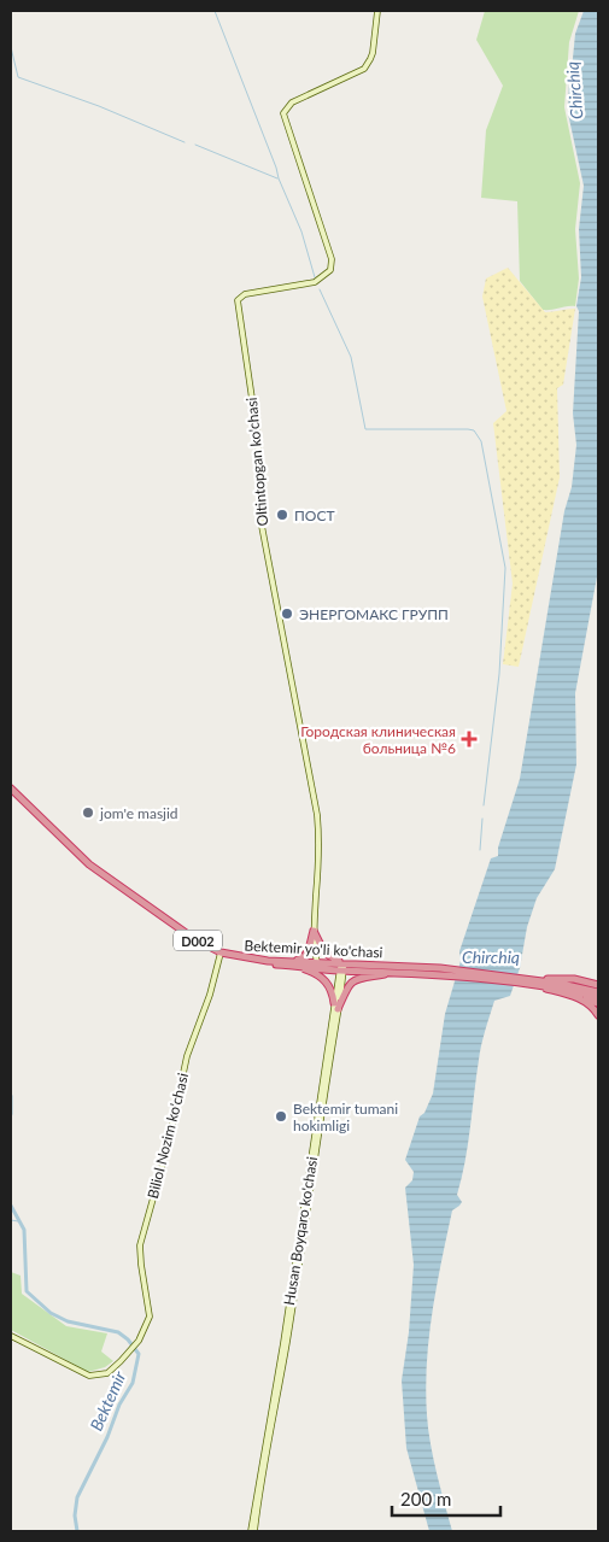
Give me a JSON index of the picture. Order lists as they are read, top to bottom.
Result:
{
  "streets": {
    "highway": ["D002", "Bektemir yo'li ko'chasi"],
    "street": ["Oltintopgan ko'chasi", "Biliol Nozim ko'chasi", "Husan Boyqaro ko'chasi"]
  },
  "crossings": [
    ["Oltintopgan ko'chasi", "Bektemir yo'li ko'chasi"],
    ["D002", "Bektemir yo'li ko'chasi"],
    ["Bektemir yo'li ko'chasi", "Biliol Nozim ko'chasi"],
    ["Bektemir yo'li ko'chasi", "Husan Boyqaro ko'chasi"]
  ],
  "water": ["Chirchiq", "Bektemir"],
  "places": {
    "other": [
      "ПОСТ",
      "ЭНЕРГОМАКС ГРУПП",
      "jom'e masjid",
      "Bektemir tumani hokimligi"
    ],
    "health": ["Городская клиническая больница №6"]
  },
  "scale_bar": "200 m"
}
